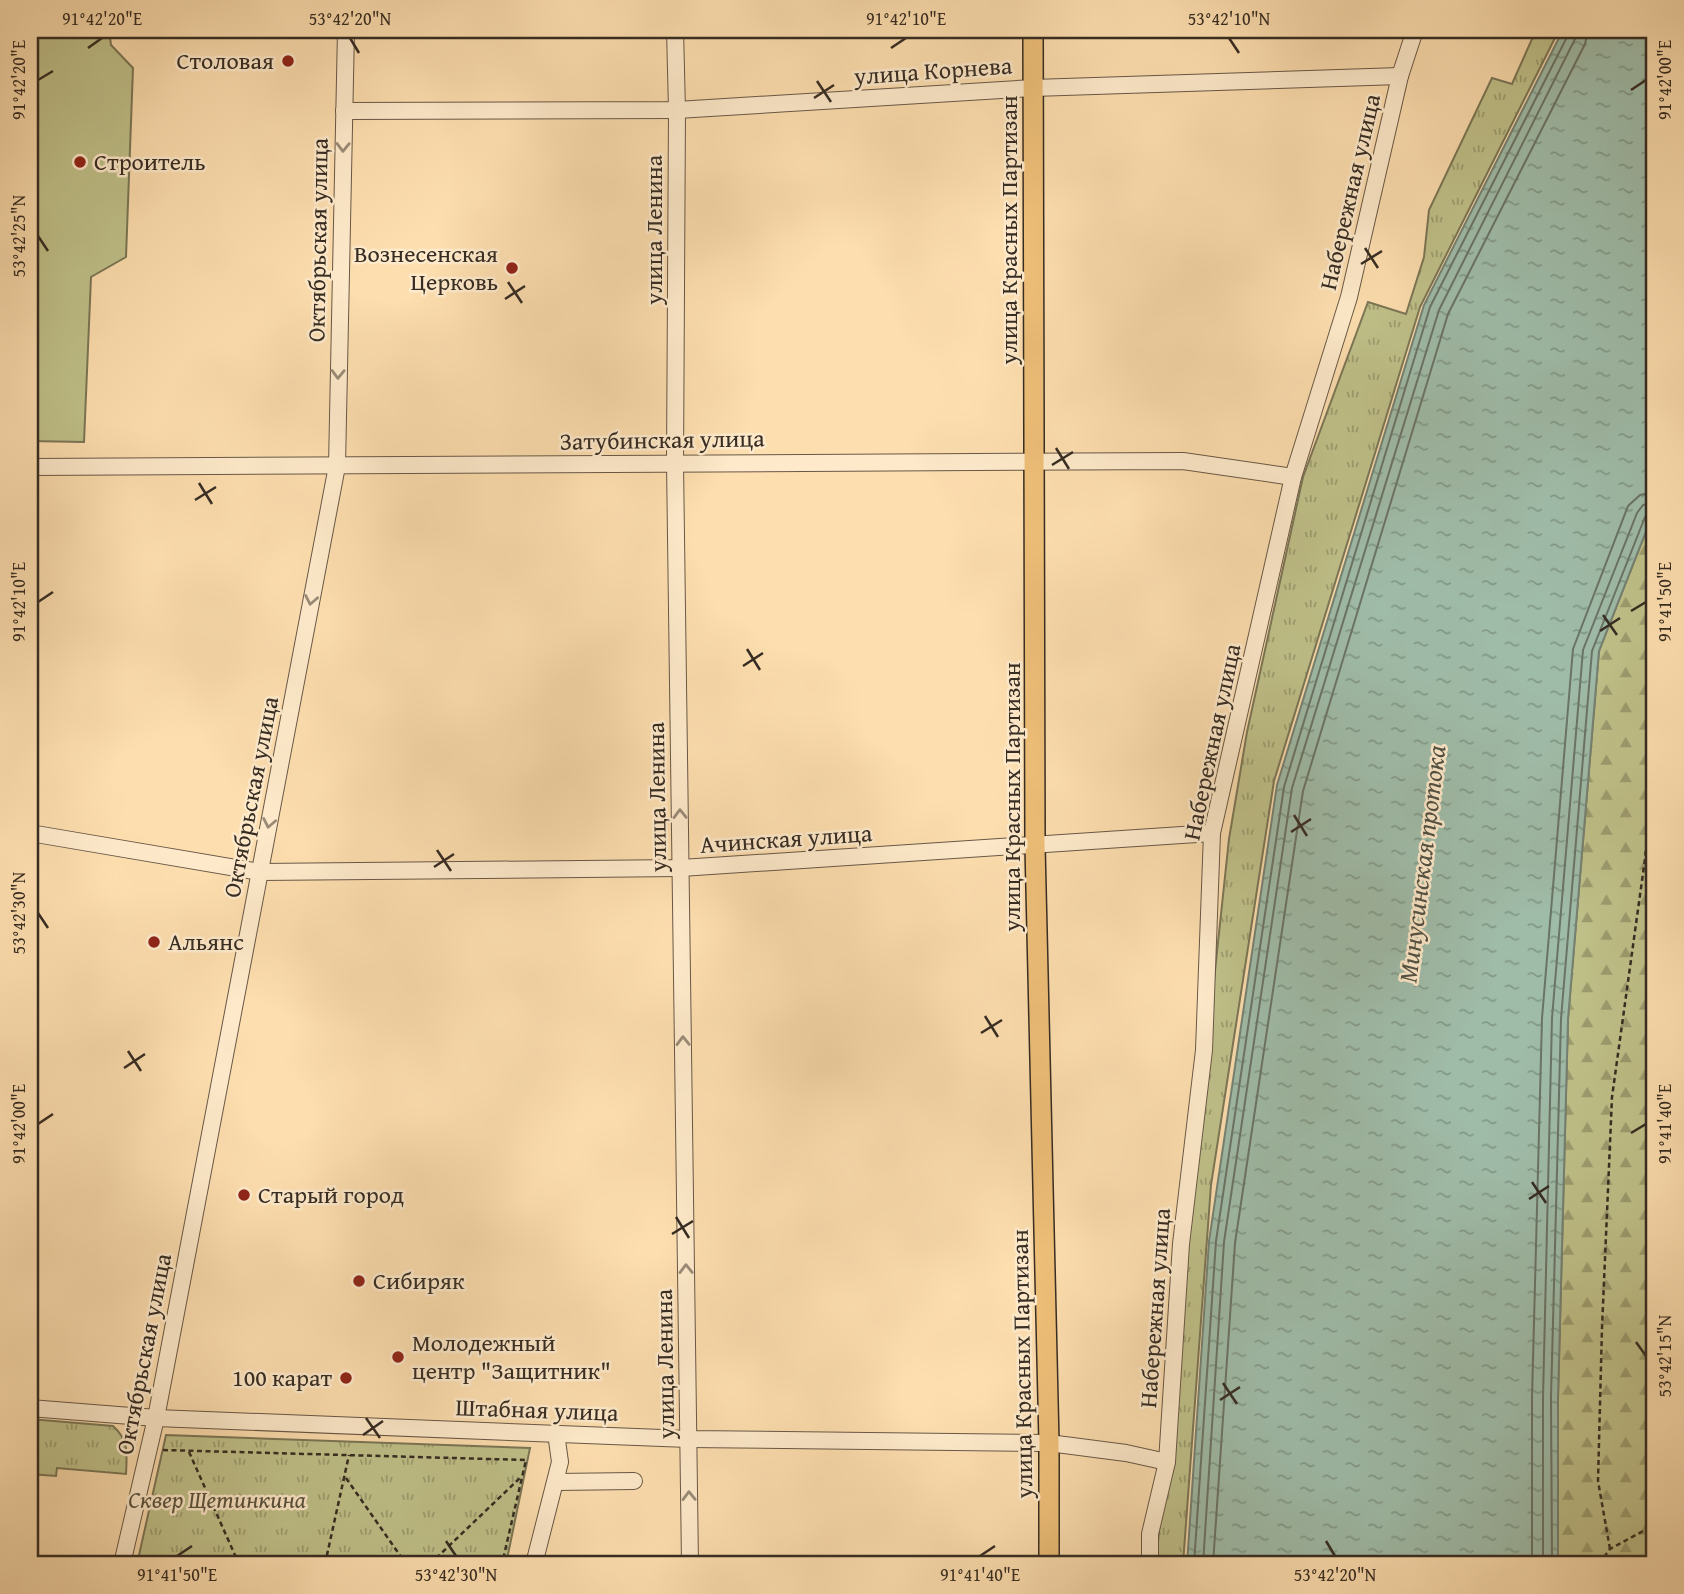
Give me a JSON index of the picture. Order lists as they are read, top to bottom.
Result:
{
  "streets": {
    "main road": ["улица Красных Партизан"],
    "street": [
      "улица Корнева",
      "Набережная улица",
      "улица Ленина",
      "Октябрьская улица",
      "Затубинская улица",
      "Ачинская улица",
      "Штабная улица"
    ]
  },
  "crossings": [
    ["улица Корнева", "Набережная улица"],
    ["улица Корнева", "улица Ленина"],
    ["улица Корнева", "улица Красных Партизан"],
    ["улица Корнева", "Октябрьская улица"],
    ["Набережная улица", "Затубинская улица"],
    ["Набережная улица", "Ачинская улица"],
    ["Набережная улица", "Штабная улица"],
    ["улица Ленина", "Затубинская улица"],
    ["улица Ленина", "Ачинская улица"],
    ["улица Ленина", "Штабная улица"],
    ["улица Красных Партизан", "Затубинская улица"],
    ["улица Красных Партизан", "Ачинская улица"],
    ["улица Красных Партизан", "Штабная улица"],
    ["Октябрьская улица", "Затубинская улица"],
    ["Октябрьская улица", "Ачинская улица"],
    ["Октябрьская улица", "Штабная улица"]
  ],
  "one_way": ["улица Ленина", "Октябрьская улица"],
  "water": ["Минусинская протока"],
  "parks": ["Сквер Щетинкина"],
  "places": [
    "Столовая",
    "Строитель",
    "Вознесенская Церковь",
    "Альянс",
    "Старый город",
    "Сибиряк",
    "Молодежный центр \"Защитник\"",
    "100 карат"
  ],
  "coordinates": [
    "91°42'20\"E",
    "53°42'20\"N",
    "91°42'10\"E",
    "53°42'10\"N",
    "91°42'00\"E",
    "53°42'25\"N",
    "91°41'50\"E",
    "53°42'30\"N",
    "91°41'40\"E",
    "53°42'15\"N"
  ]
}
